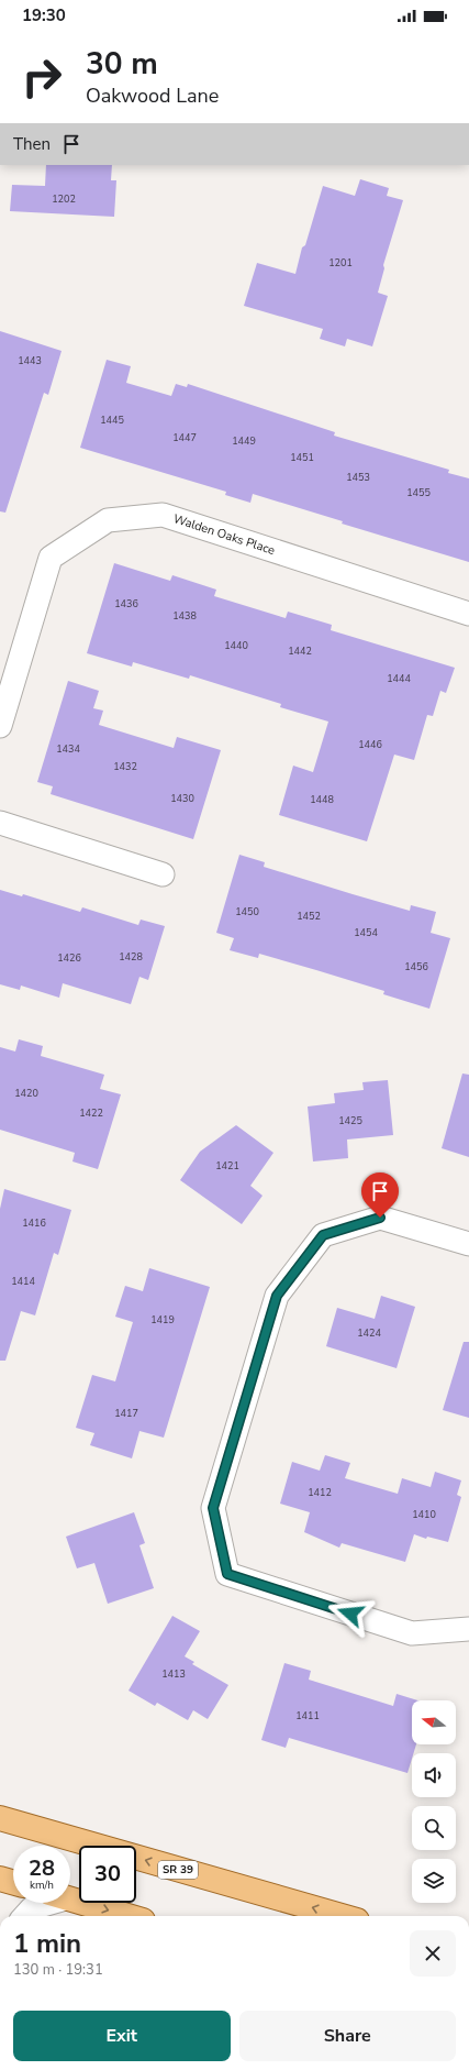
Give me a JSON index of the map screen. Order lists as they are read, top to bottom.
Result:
{
  "streets": {
    "main road": ["SR 39"],
    "street": ["Walden Oaks Place"]
  },
  "house_numbers": [
    "1202",
    "1201",
    "1443",
    "1445",
    "1447",
    "1449",
    "1451",
    "1453",
    "1455",
    "1436",
    "1438",
    "1440",
    "1442",
    "1444",
    "1446",
    "1434",
    "1432",
    "1430",
    "1448",
    "1450",
    "1452",
    "1454",
    "1428",
    "1426",
    "1456",
    "1420",
    "1422",
    "1425",
    "1421",
    "1416",
    "1414",
    "1419",
    "1424",
    "1417",
    "1412",
    "1410",
    "1413",
    "1411"
  ],
  "north": "left",
  "page": {
    "status": "19:30",
    "turn": ["30 m", "Oakwood Lane"],
    "then": "Then",
    "speed": "28 km/h",
    "limit": "30",
    "heading": ["1 min", "130 m · 19:31"],
    "buttons": ["Exit", "Share"]
  }
}
